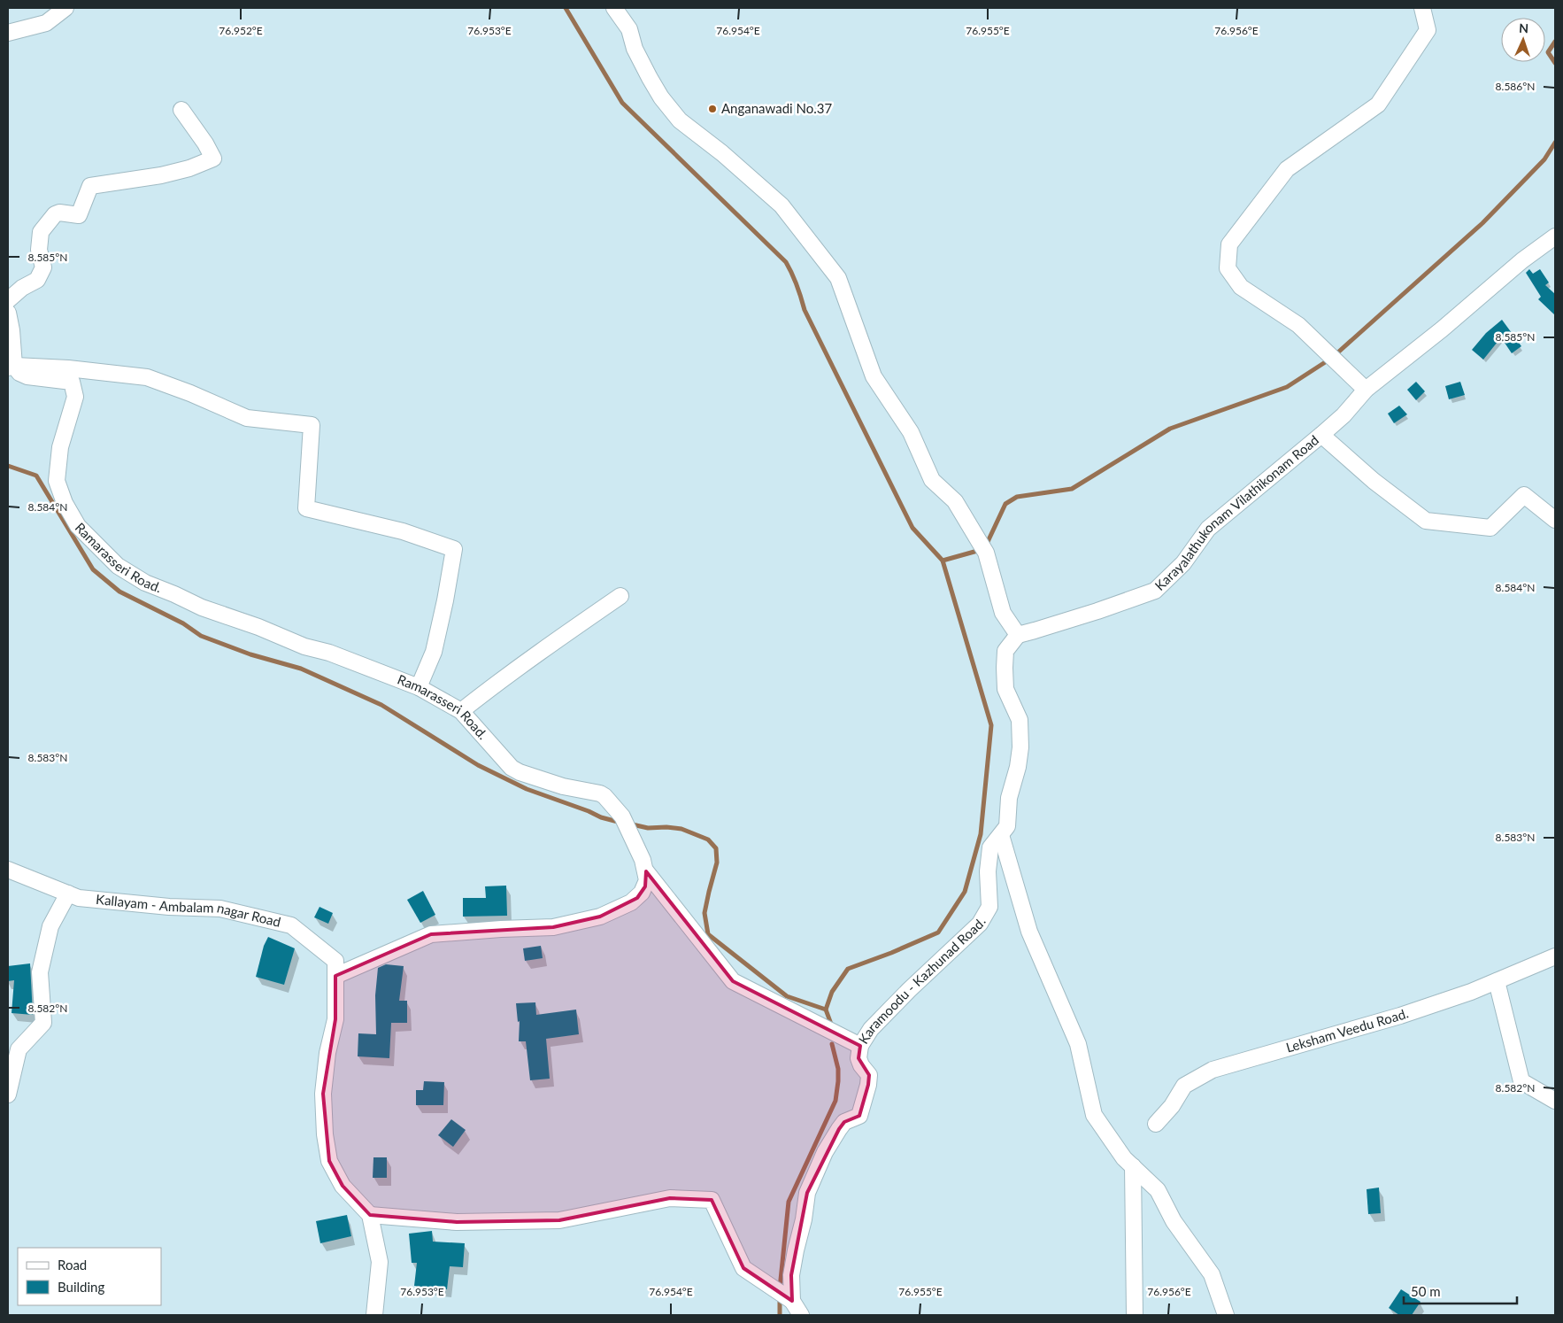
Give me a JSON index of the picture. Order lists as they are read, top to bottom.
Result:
{
  "streets": {
    "street": [
      "Karayalathukonam Vilathikonam Road",
      "Ramarasseri Road.",
      "Kallayam - Ambalam nagar Road",
      "Karamoodu - Kazhunad Road.",
      "Leksham Veedu Road."
    ]
  },
  "crossings": [
    ["Karayalathukonam Vilathikonam Road", "Karamoodu - Kazhunad Road."],
    ["Ramarasseri Road.", "Karamoodu - Kazhunad Road."]
  ],
  "places": ["Anganawadi No.37"],
  "legend": ["Road", "Building"],
  "scale_bar": "50 m",
  "north": "top",
  "coordinates": [
    "76.952°E",
    "76.953°E",
    "76.954°E",
    "76.955°E",
    "76.956°E",
    "8.586°N",
    "8.585°N",
    "8.584°N",
    "8.583°N",
    "8.582°N"
  ]
}
